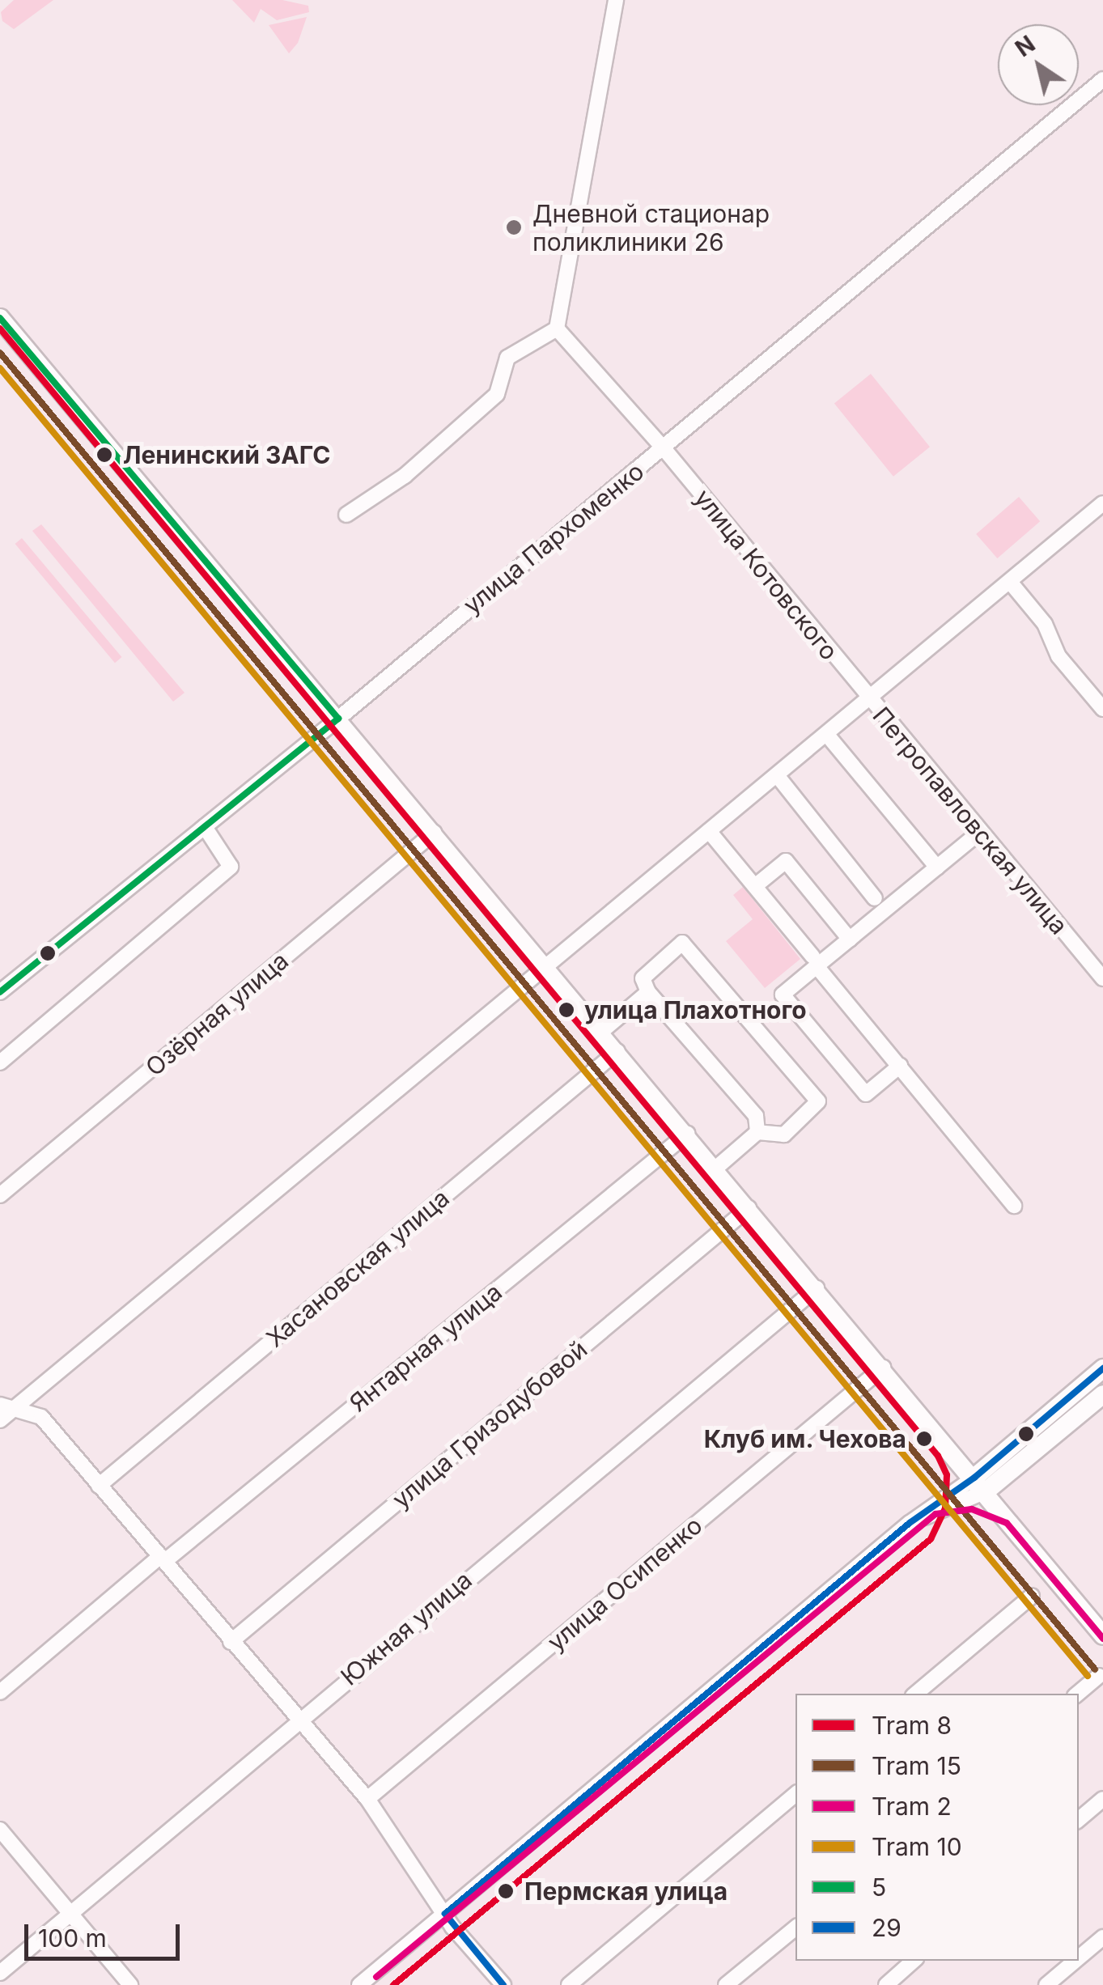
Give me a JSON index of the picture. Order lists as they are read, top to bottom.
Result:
{
  "streets": {
    "street": [
      "улица Пархоменко",
      "улица Котовского",
      "Петропавловская улица",
      "Озёрная улица",
      "Хасановская улица",
      "Янтарная улица",
      "улица Гризодубовой",
      "улица Осипенко",
      "Южная улица"
    ]
  },
  "crossings": [
    ["улица Пархоменко", "улица Котовского"],
    ["улица Котовского", "Петропавловская улица"]
  ],
  "places": [
    "Дневной стационар поликлиники 26",
    "Ленинский ЗАГС",
    "улица Плахотного",
    "Клуб им. Чехова",
    "Пермская улица"
  ],
  "lines": [
    "transit line 5",
    "tram line 8",
    "tram line 15",
    "tram line 10",
    "transit line 29",
    "tram line 2"
  ],
  "legend": [
    "Tram 8",
    "Tram 15",
    "Tram 2",
    "Tram 10",
    "5",
    "29"
  ],
  "scale_bar": "100 m",
  "north": "top left"
}
